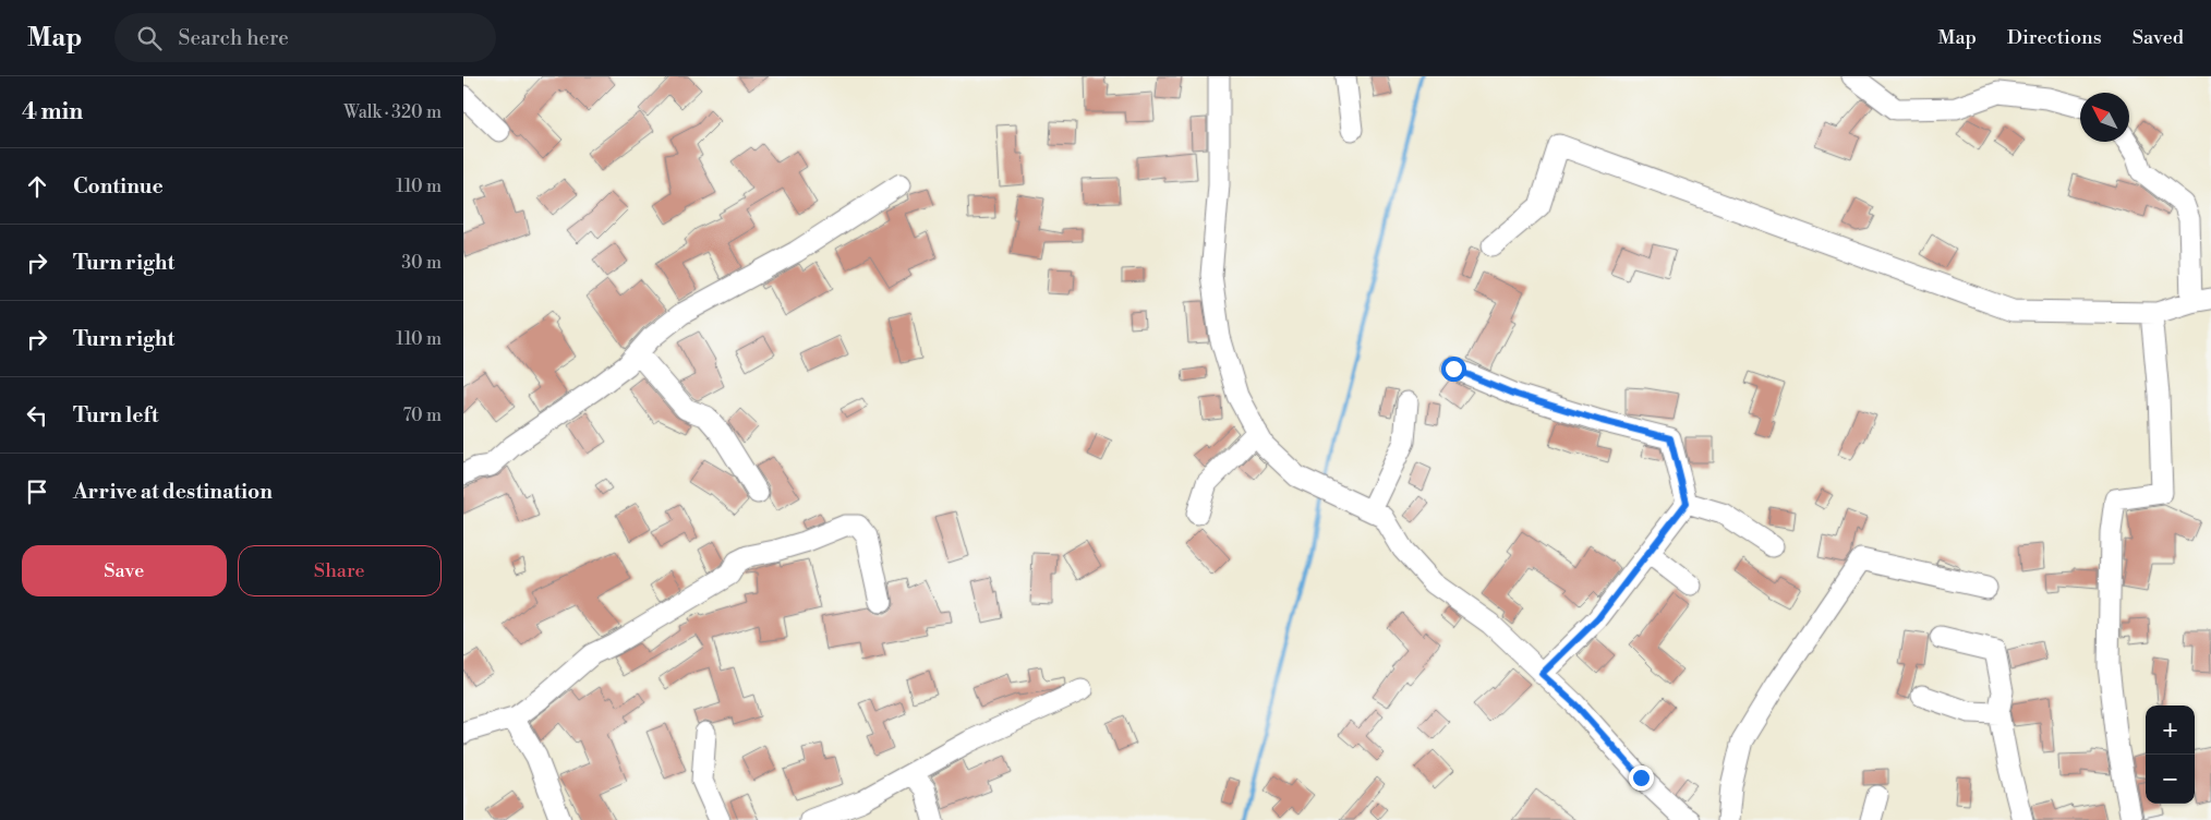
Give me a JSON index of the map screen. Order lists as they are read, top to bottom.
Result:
{
  "north": "top left",
  "page": {
    "header": "Map",
    "search": "Search here",
    "nav": ["Map", "Directions", "Saved"],
    "heading": ["4 min", "Walk · 320 m"],
    "list": [
      ["Continue", "110 m"],
      ["Turn right", "30 m"],
      ["Turn right", "110 m"],
      ["Turn left", "70 m"],
      "Arrive at destination"
    ],
    "buttons": ["Save", "Share"],
    "map_buttons": ["+", "−"]
  }
}
